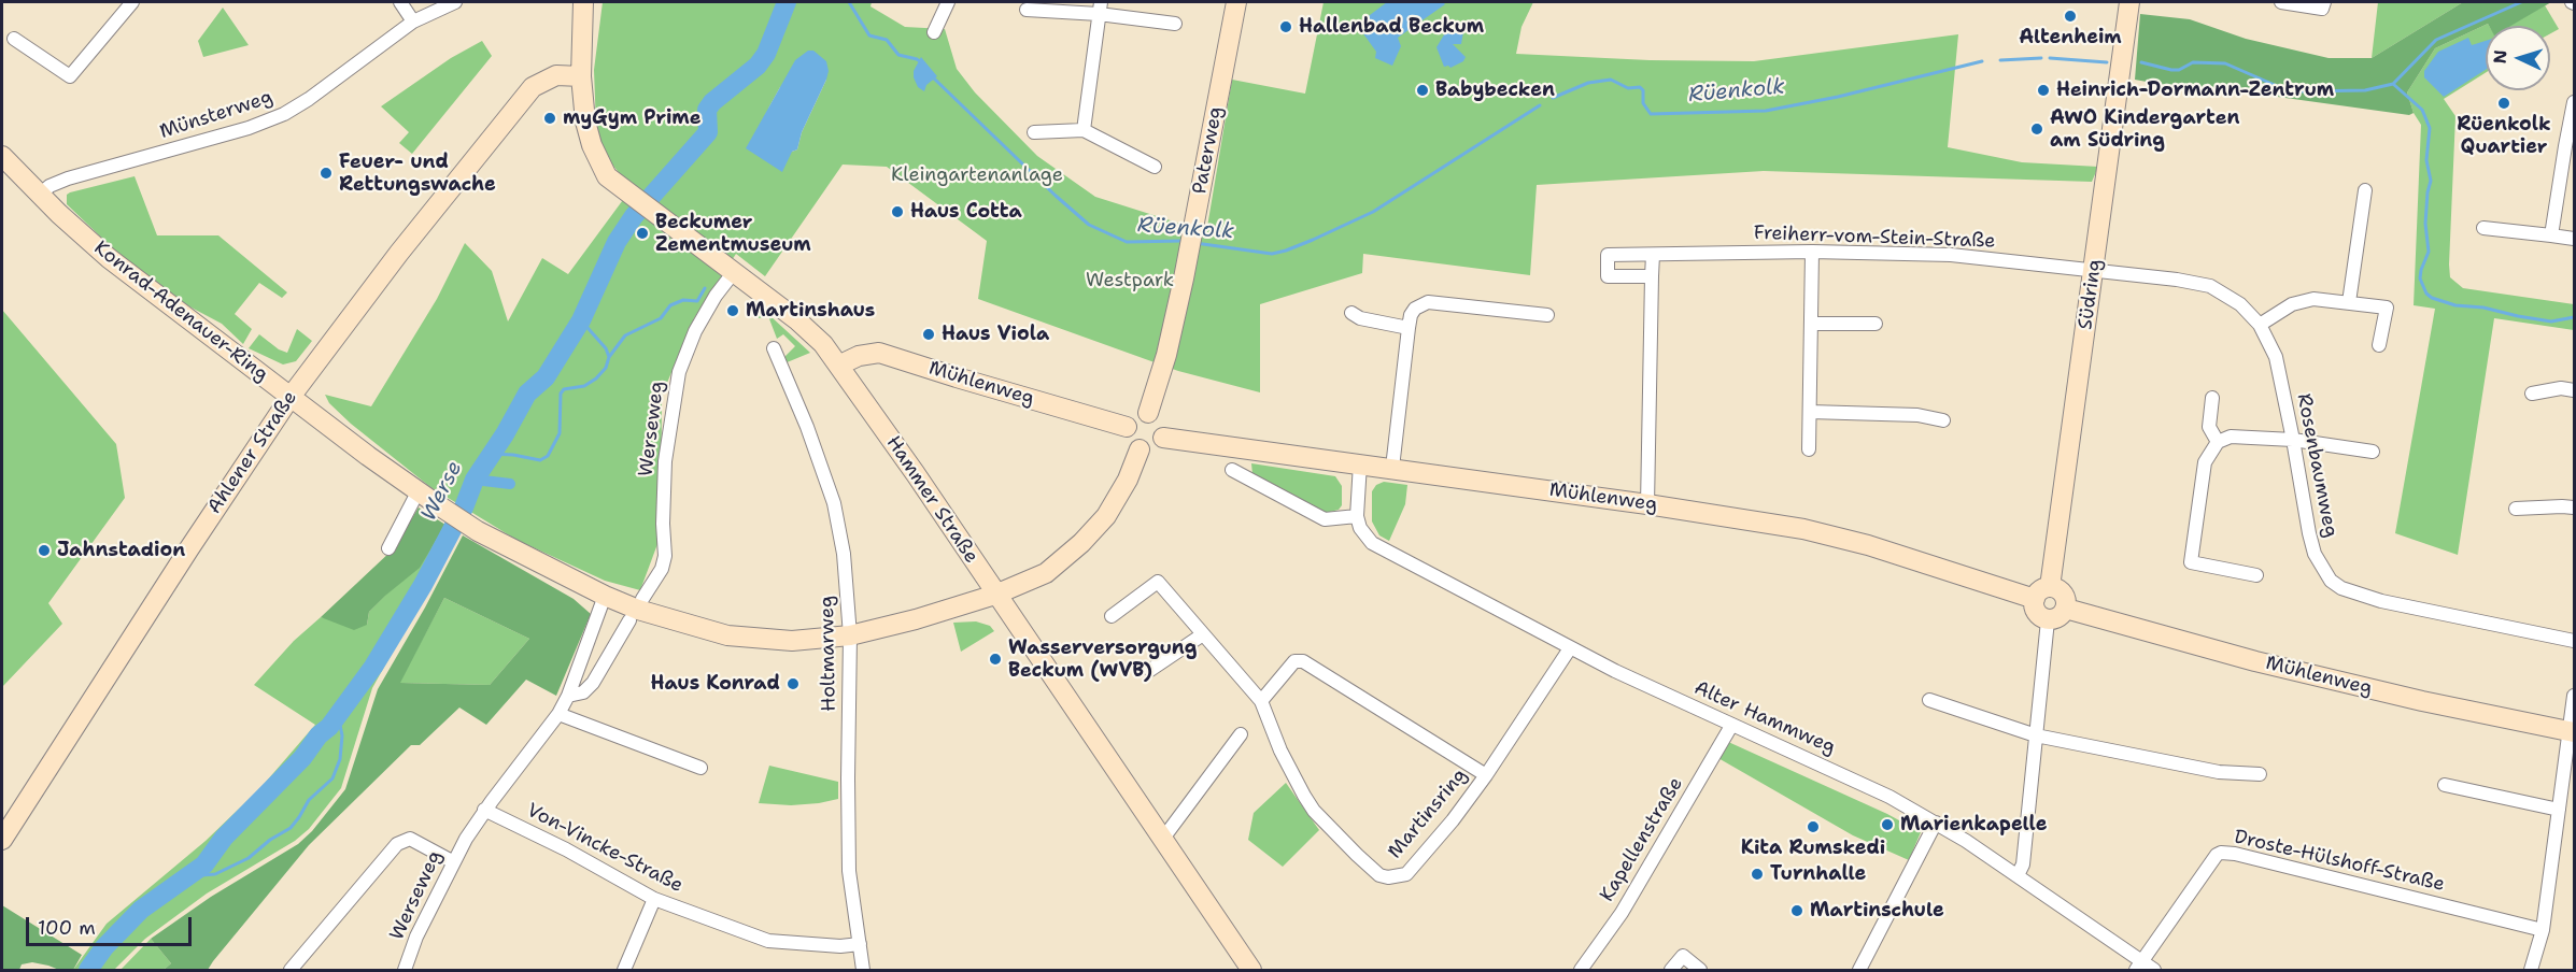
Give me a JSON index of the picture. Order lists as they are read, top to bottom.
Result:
{
  "streets": {
    "main road": [
      "Paterweg",
      "Südring",
      "Konrad-Adenauer-Ring",
      "Mühlenweg",
      "Ahlener Straße",
      "Hammer Straße"
    ],
    "street": [
      "Münsterweg",
      "Freiherr-vom-Stein-Straße",
      "Werseweg",
      "Rosenbaumweg",
      "Holtmarweg",
      "Alter Hammweg",
      "Martinsring",
      "Kapellenstraße",
      "Von-Vincke-Straße",
      "Droste-Hülshoff-Straße"
    ]
  },
  "crossings": [
    ["Münsterweg", "Konrad-Adenauer-Ring"],
    ["Paterweg", "Konrad-Adenauer-Ring"],
    ["Paterweg", "Mühlenweg"],
    ["Freiherr-vom-Stein-Straße", "Südring"],
    ["Freiherr-vom-Stein-Straße", "Rosenbaumweg"],
    ["Südring", "Mühlenweg"],
    ["Südring", "Rosenbaumweg"],
    ["Konrad-Adenauer-Ring", "Mühlenweg"],
    ["Konrad-Adenauer-Ring", "Werseweg"],
    ["Konrad-Adenauer-Ring", "Ahlener Straße"],
    ["Konrad-Adenauer-Ring", "Hammer Straße"],
    ["Konrad-Adenauer-Ring", "Holtmarweg"],
    ["Mühlenweg", "Hammer Straße"],
    ["Werseweg", "Hammer Straße"],
    ["Werseweg", "Von-Vincke-Straße"],
    ["Ahlener Straße", "Hammer Straße"],
    ["Holtmarweg", "Von-Vincke-Straße"],
    ["Alter Hammweg", "Martinsring"],
    ["Alter Hammweg", "Kapellenstraße"],
    ["Alter Hammweg", "Droste-Hülshoff-Straße"]
  ],
  "water": ["Rüenkolk", "Werse"],
  "parks": ["Kleingartenanlage", "Westpark"],
  "places": [
    "Altenheim",
    "Hallenbad Beckum",
    "Babybecken",
    "Heinrich-Dormann-Zentrum",
    "Rüenkolk Quartier",
    "myGym Prime",
    "AWO Kindergarten am Südring",
    "Feuer- und Rettungswache",
    "Haus Cotta",
    "Beckumer Zementmuseum",
    "Martinshaus",
    "Haus Viola",
    "Jahnstadion",
    "Wasserversorgung Beckum (WVB)",
    "Haus Konrad",
    "Marienkapelle",
    "Kita Rumskedi",
    "Turnhalle",
    "Martinschule"
  ],
  "scale_bar": "100 m",
  "north": "left"
}
